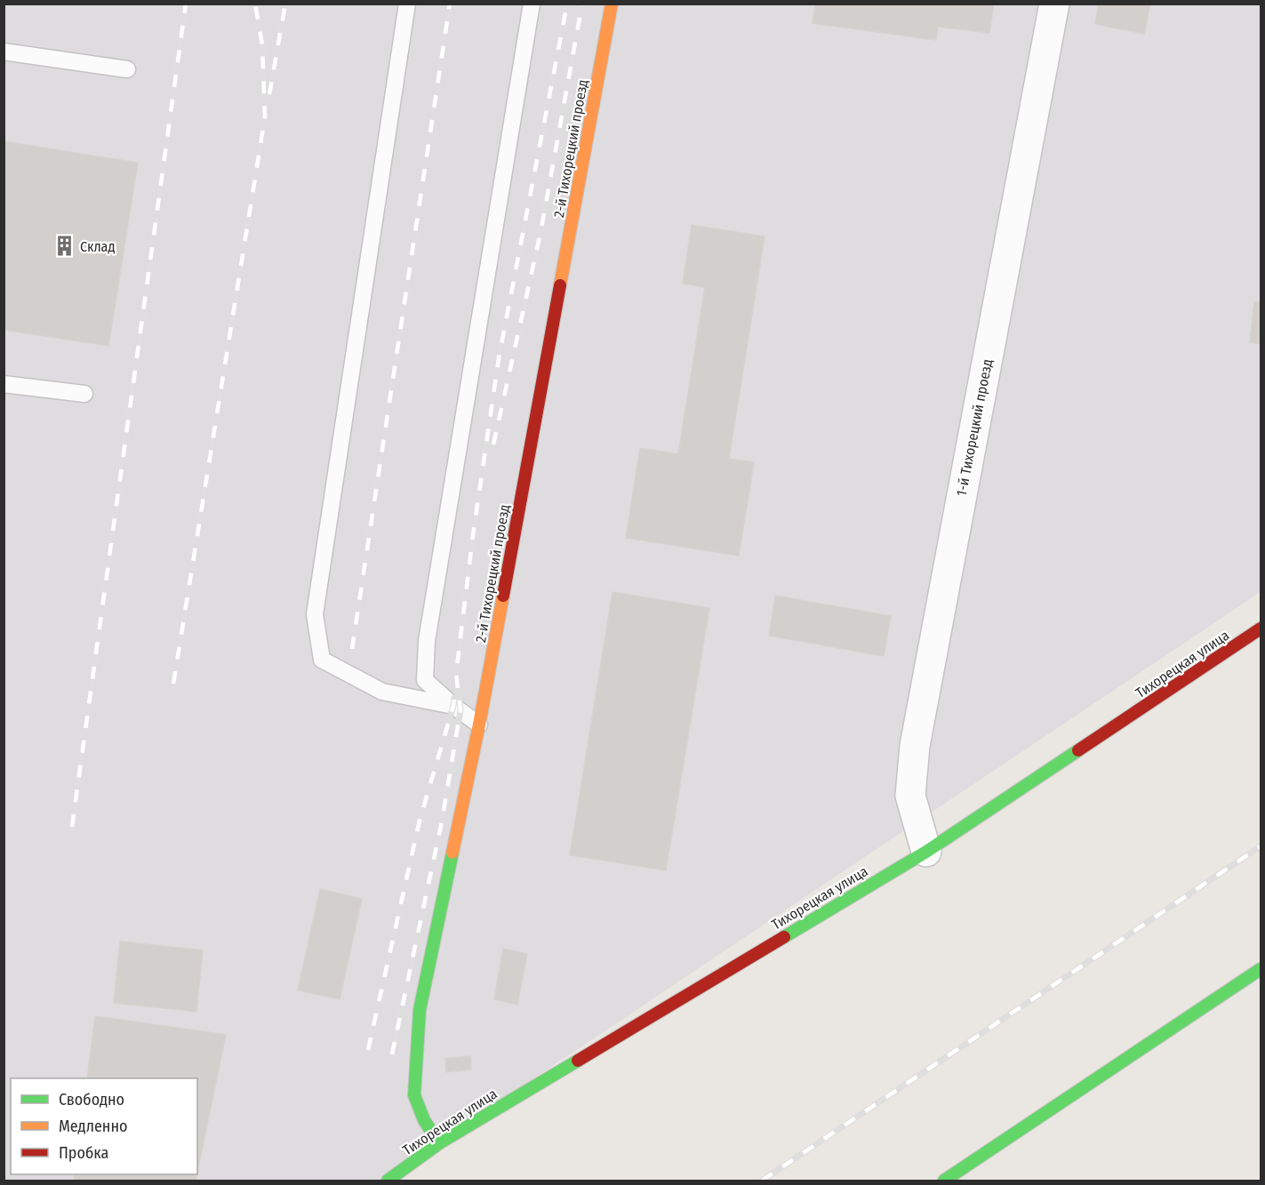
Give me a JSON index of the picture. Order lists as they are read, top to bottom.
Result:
{
  "streets": {
    "street": ["2-й Тихорецкий проезд", "1-й Тихорецкий проезд", "Тихорецкая улица"]
  },
  "crossings": [
    ["2-й Тихорецкий проезд", "Тихорецкая улица"],
    ["1-й Тихорецкий проезд", "Тихорецкая улица"]
  ],
  "places": {
    "building": ["Склад"]
  },
  "legend": ["Свободно", "Медленно", "Пробка"]
}
